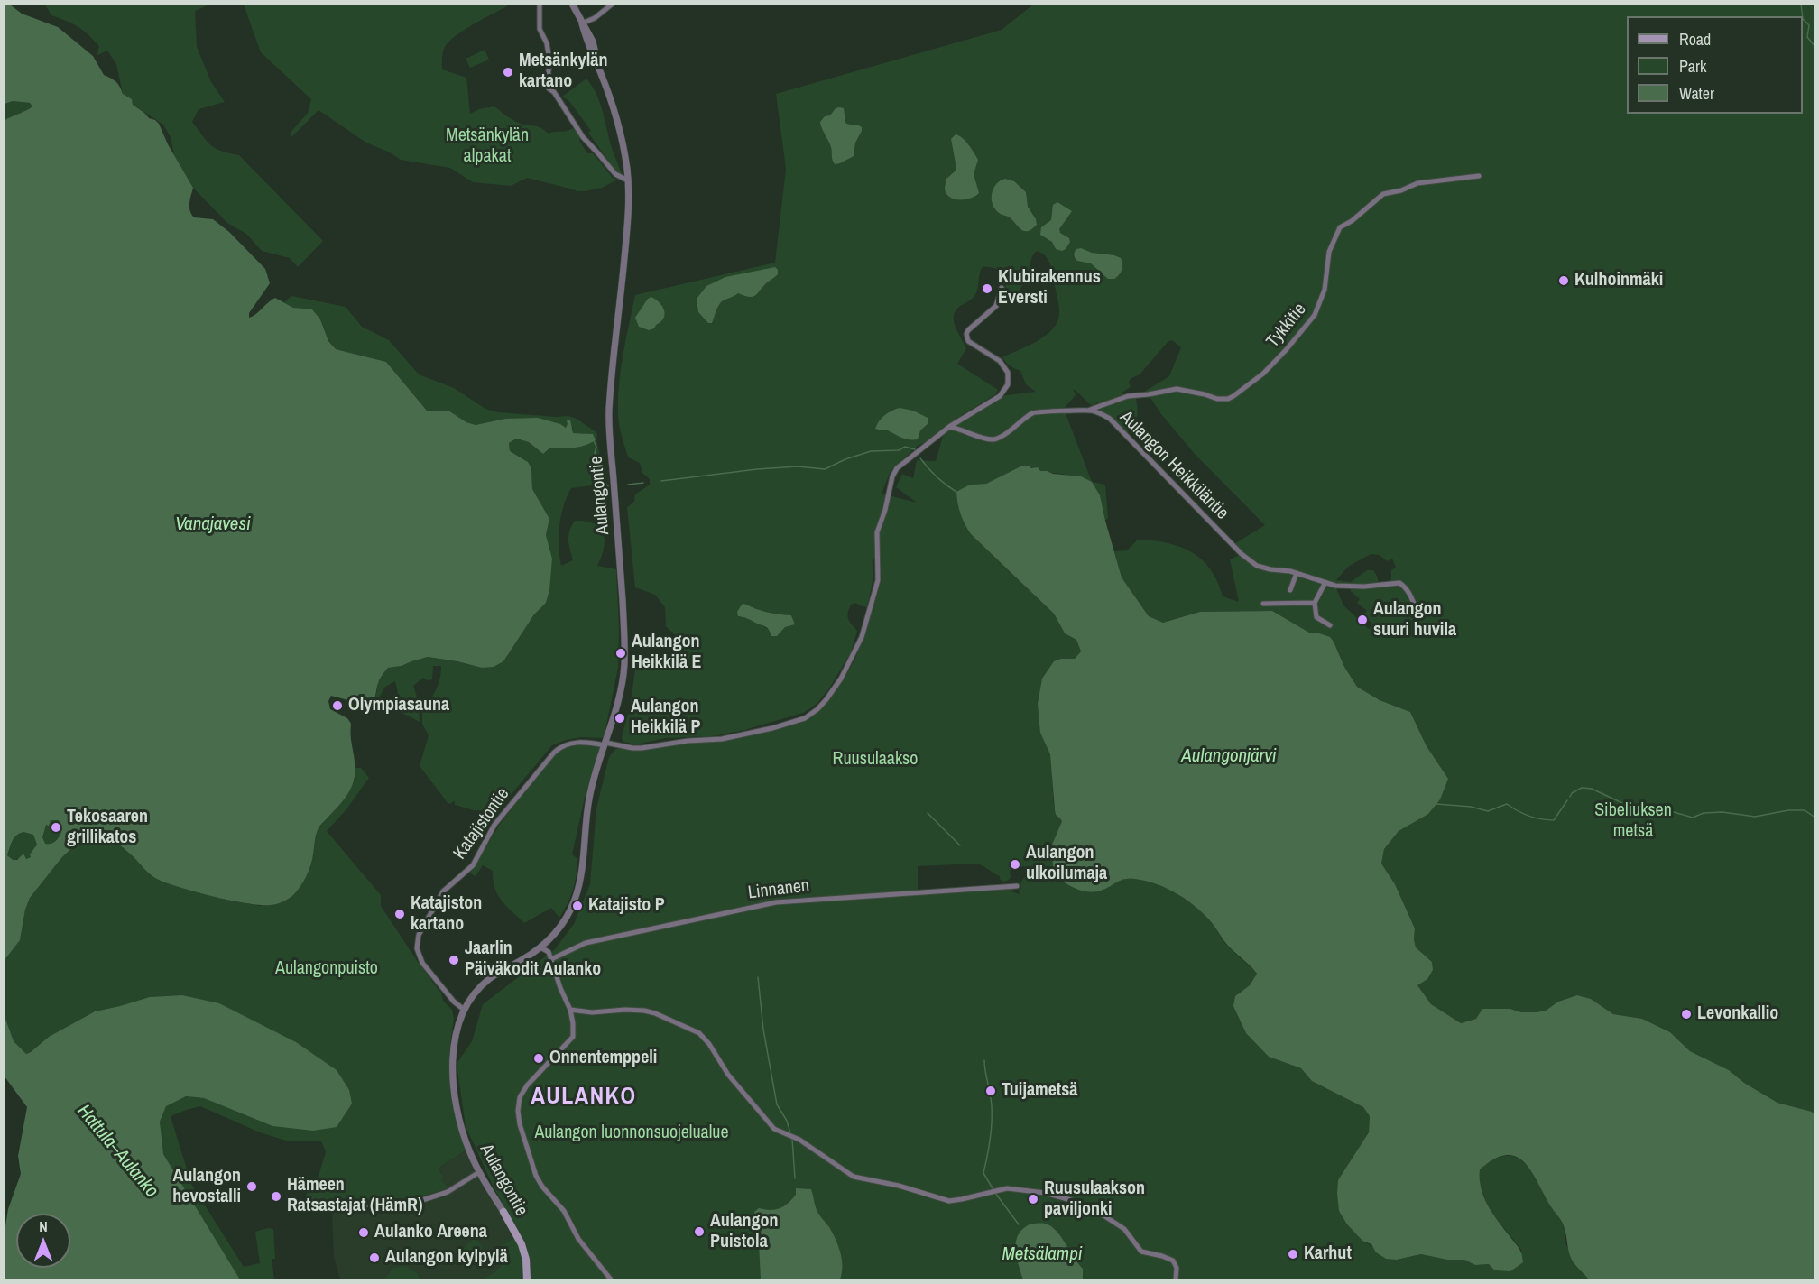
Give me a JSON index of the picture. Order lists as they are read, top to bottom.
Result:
{
  "streets": {
    "main road": ["Aulangontie"],
    "street": [
      "Tykkitie",
      "Aulangon Heikkiläntie",
      "Katajistontie",
      "Linnanen"
    ]
  },
  "crossings": [
    ["Tykkitie", "Aulangon Heikkiläntie"],
    ["Aulangontie", "Katajistontie"]
  ],
  "districts": ["AULANKO"],
  "water": [
    "Vanajavesi",
    "Aulangonjärvi",
    "Hattula–Aulanko",
    "Metsälampi"
  ],
  "parks": [
    "Metsänkylän alpakat",
    "Ruusulaakso",
    "Sibeliuksen metsä",
    "Aulangonpuisto",
    "Aulangon luonnonsuojelualue"
  ],
  "places": [
    "Metsänkylän kartano",
    "Kulhoinmäki",
    "Klubirakennus Eversti",
    "Aulangon suuri huvila",
    "Aulangon Heikkilä E",
    "Olympiasauna",
    "Aulangon Heikkilä P",
    "Tekosaaren grillikatos",
    "Aulangon ulkoilumaja",
    "Katajisto P",
    "Katajiston kartano",
    "Jaarlin Päiväkodit Aulanko",
    "Levonkallio",
    "Onnentemppeli",
    "Tuijametsä",
    "Aulangon hevostalli",
    "Hämeen Ratsastajat (HämR)",
    "Ruusulaakson paviljonki",
    "Aulangon Puistola",
    "Aulanko Areena",
    "Karhut",
    "Aulangon kylpylä"
  ],
  "legend": ["Road", "Park", "Water"],
  "north": "top"
}
